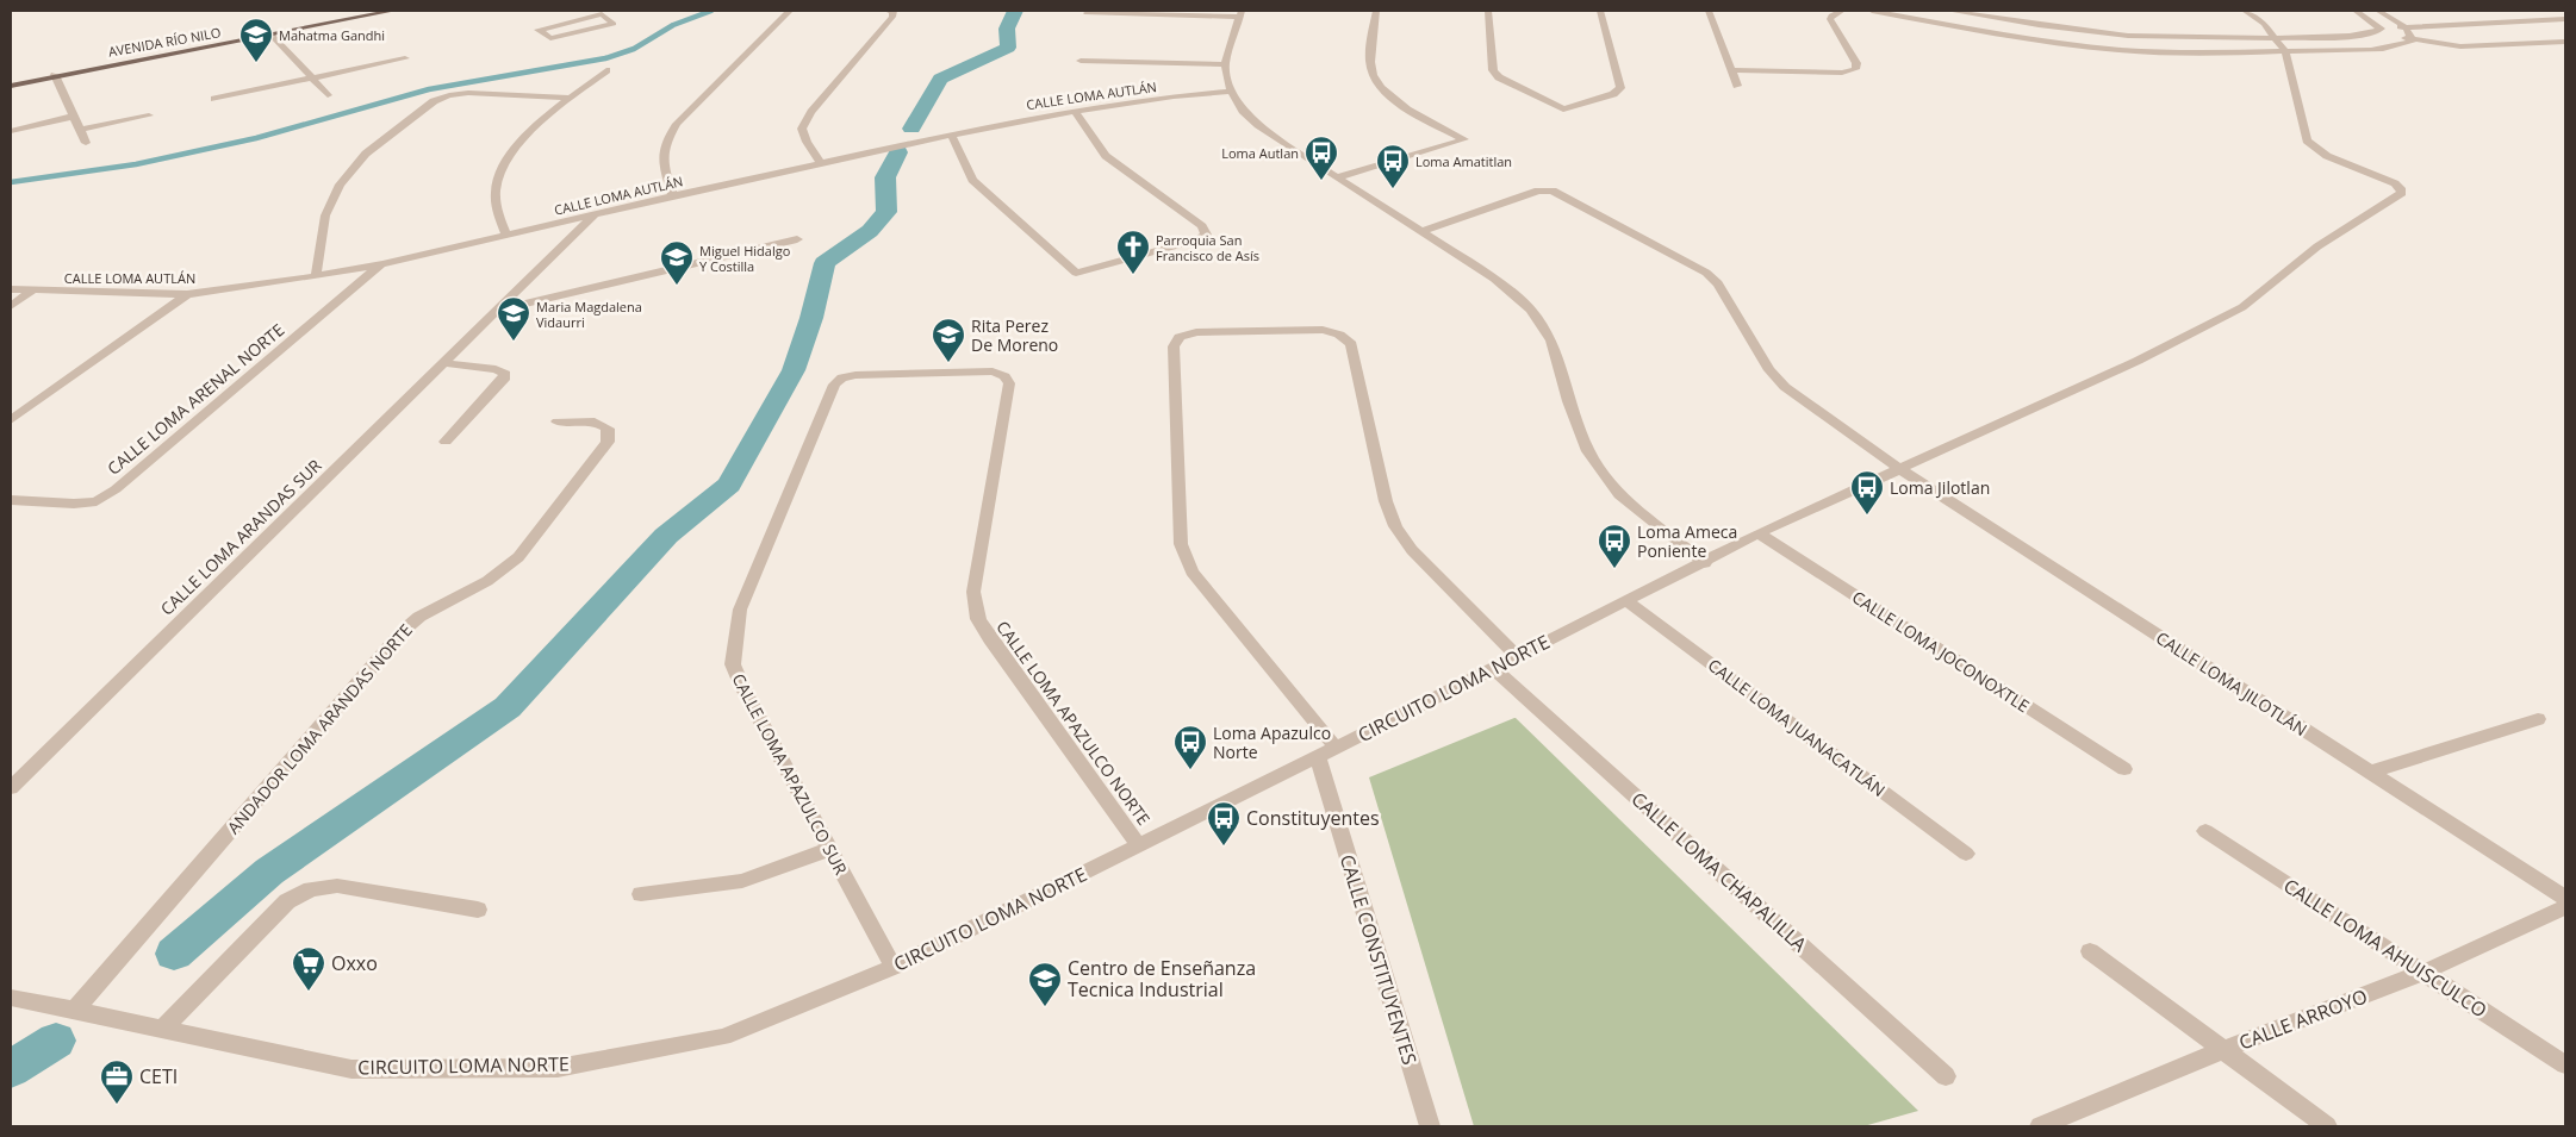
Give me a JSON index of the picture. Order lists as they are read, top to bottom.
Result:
{
  "streets": {
    "main road": ["AVENIDA RÍO NILO"],
    "street": [
      "CALLE LOMA AUTLÁN",
      "CALLE LOMA ARENAL NORTE",
      "CALLE LOMA ARANDAS SUR",
      "CALLE LOMA JOCONOXTLE",
      "CALLE LOMA JILOTLÁN",
      "CIRCUITO LOMA NORTE",
      "CALLE LOMA APAZULCO NORTE",
      "CALLE LOMA JUANACATLÁN",
      "ANDADOR LOMA ARANDAS NORTE",
      "CALLE LOMA APAZULCO SUR",
      "CALLE LOMA CHAPALILLA",
      "CALLE LOMA AHUISCULCO",
      "CALLE CONSTITUYENTES",
      "CALLE ARROYO"
    ]
  },
  "crossings": [
    ["CALLE LOMA AUTLÁN", "CALLE LOMA ARENAL NORTE"],
    ["CALLE LOMA AUTLÁN", "CALLE LOMA ARANDAS SUR"],
    ["CALLE LOMA JOCONOXTLE", "CIRCUITO LOMA NORTE"],
    ["CALLE LOMA JILOTLÁN", "CIRCUITO LOMA NORTE"],
    ["CIRCUITO LOMA NORTE", "CALLE LOMA APAZULCO NORTE"],
    ["CIRCUITO LOMA NORTE", "CALLE LOMA JUANACATLÁN"],
    ["CIRCUITO LOMA NORTE", "ANDADOR LOMA ARANDAS NORTE"],
    ["CIRCUITO LOMA NORTE", "CALLE LOMA APAZULCO SUR"],
    ["CIRCUITO LOMA NORTE", "CALLE LOMA CHAPALILLA"],
    ["CIRCUITO LOMA NORTE", "CALLE CONSTITUYENTES"],
    ["CALLE LOMA APAZULCO NORTE", "CALLE LOMA APAZULCO SUR"],
    ["CALLE LOMA AHUISCULCO", "CALLE ARROYO"]
  ],
  "places": {
    "school or university": [
      "Mahatma Gandhi",
      "Miguel Hidalgo Y Costilla",
      "Maria Magdalena Vidaurri",
      "Rita Perez De Moreno",
      "Centro de Enseñanza Tecnica Industrial"
    ],
    "bus stop": [
      "Loma Autlan",
      "Loma Amatitlan",
      "Loma Jilotlan",
      "Loma Ameca Poniente",
      "Loma Apazulco Norte",
      "Constituyentes"
    ],
    "church": ["Parroquia San Francisco de Asís"],
    "supermarket": ["Oxxo"],
    "office": ["CETI"]
  }
}
